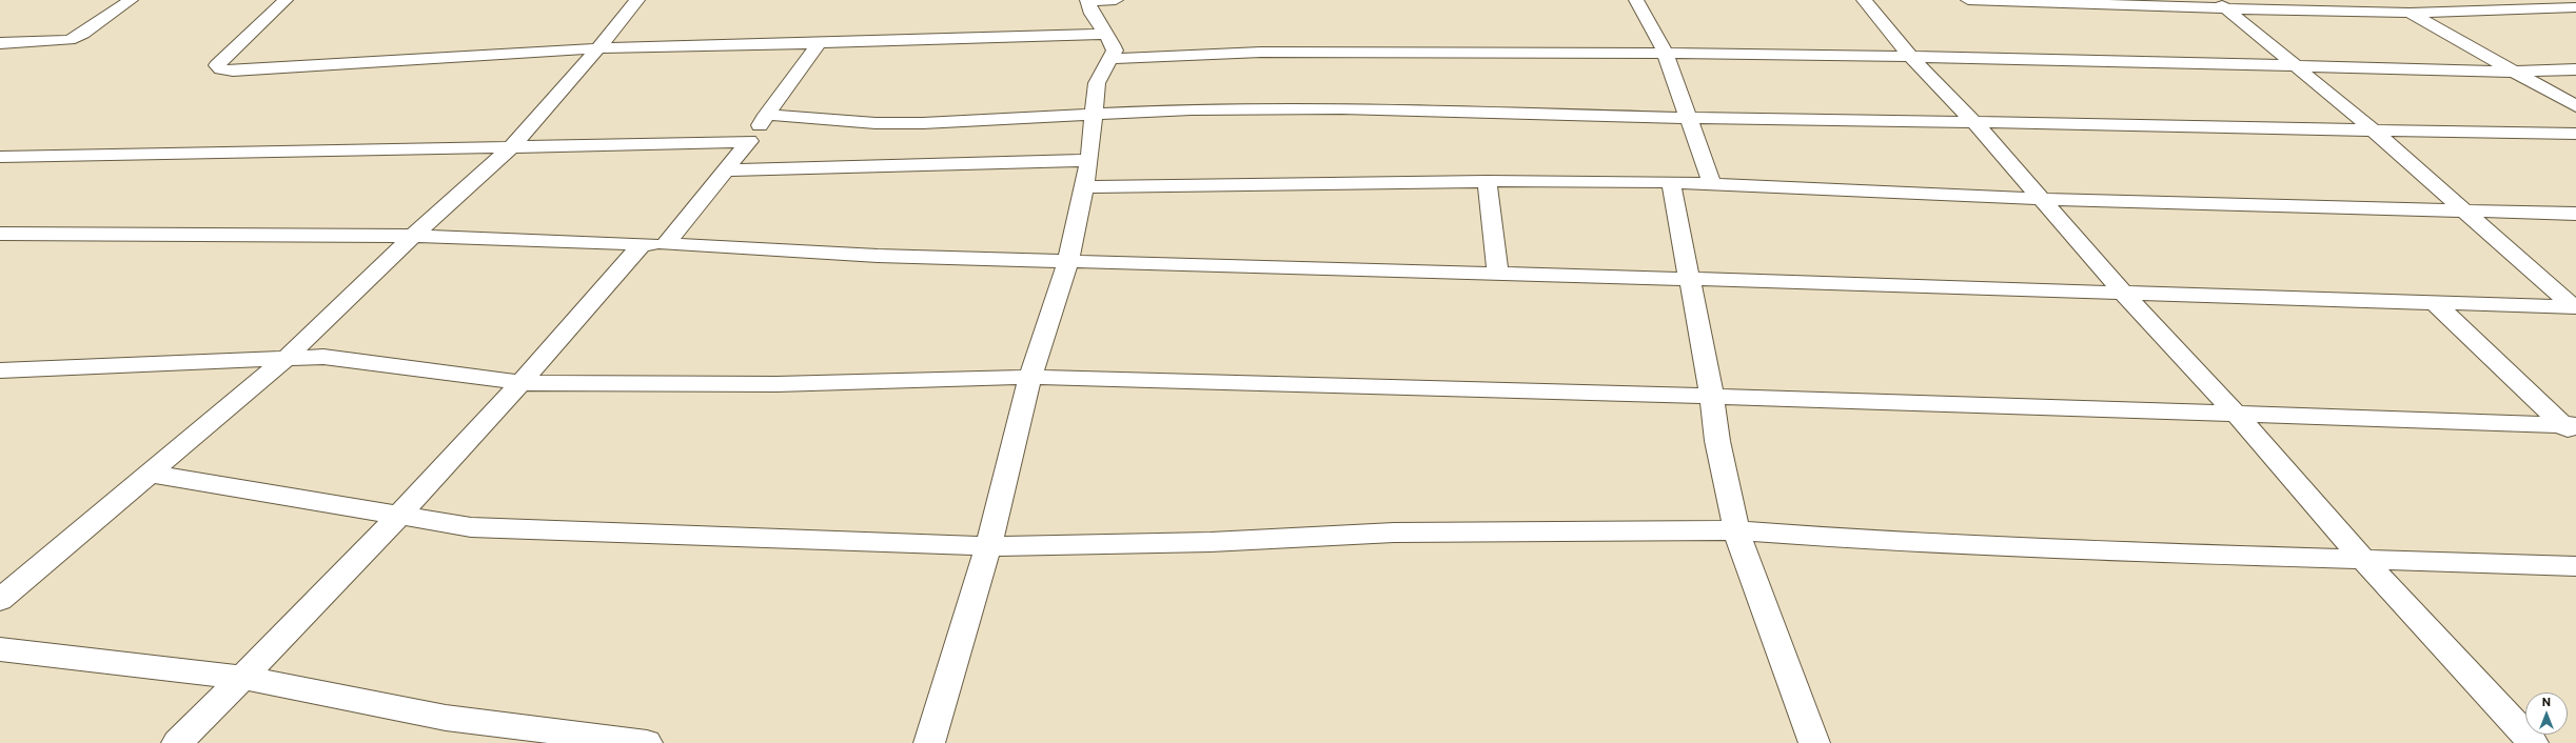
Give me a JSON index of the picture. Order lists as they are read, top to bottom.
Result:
{
  "north": "top"
}
